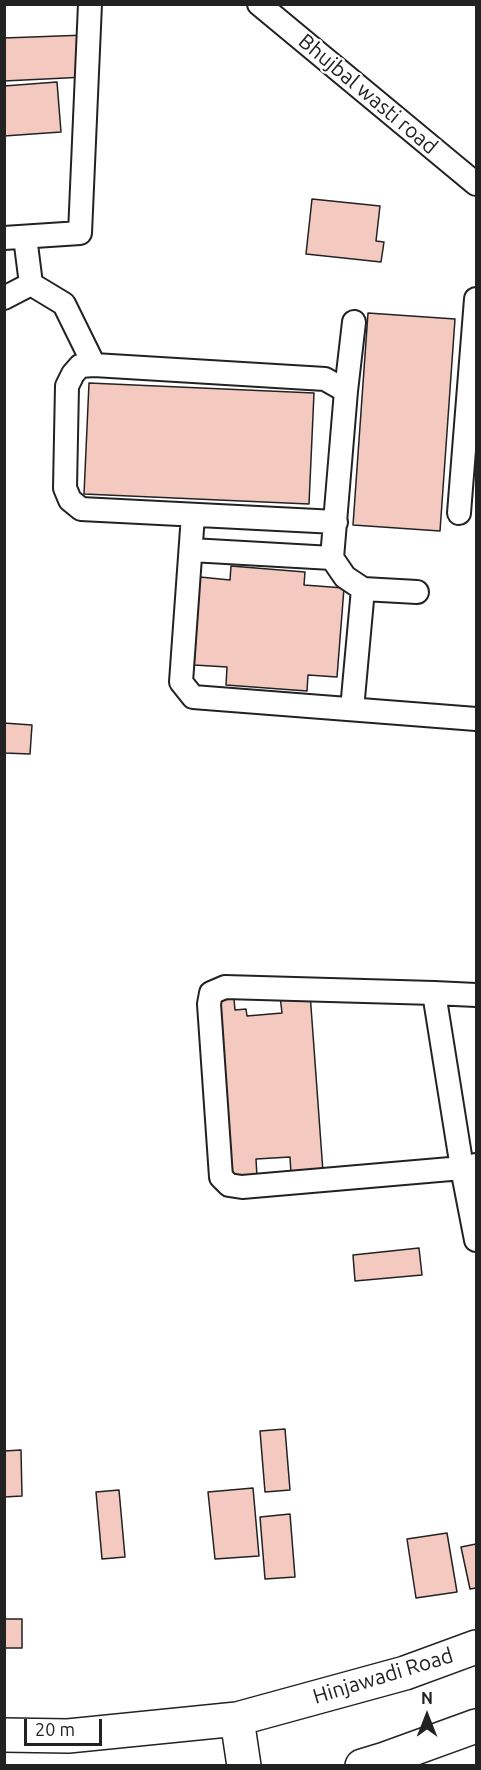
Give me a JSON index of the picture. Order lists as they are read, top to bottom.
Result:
{
  "streets": {
    "main road": ["Hinjawadi Road"],
    "street": ["Bhujbal wasti road"]
  },
  "scale_bar": "20 m",
  "north": "top"
}
